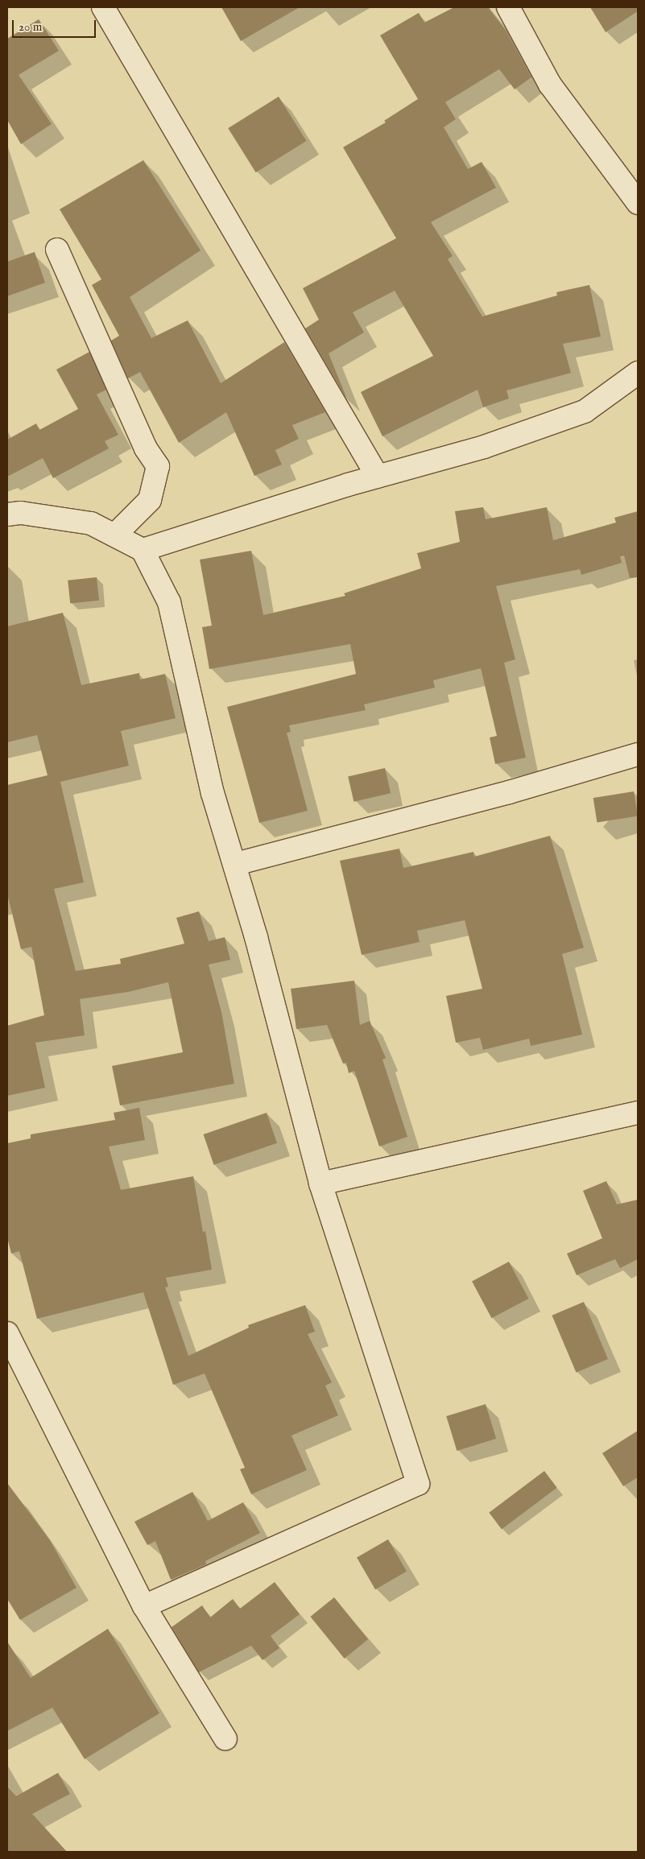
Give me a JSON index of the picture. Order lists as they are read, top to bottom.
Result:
{
  "scale_bar": "20 m"
}
